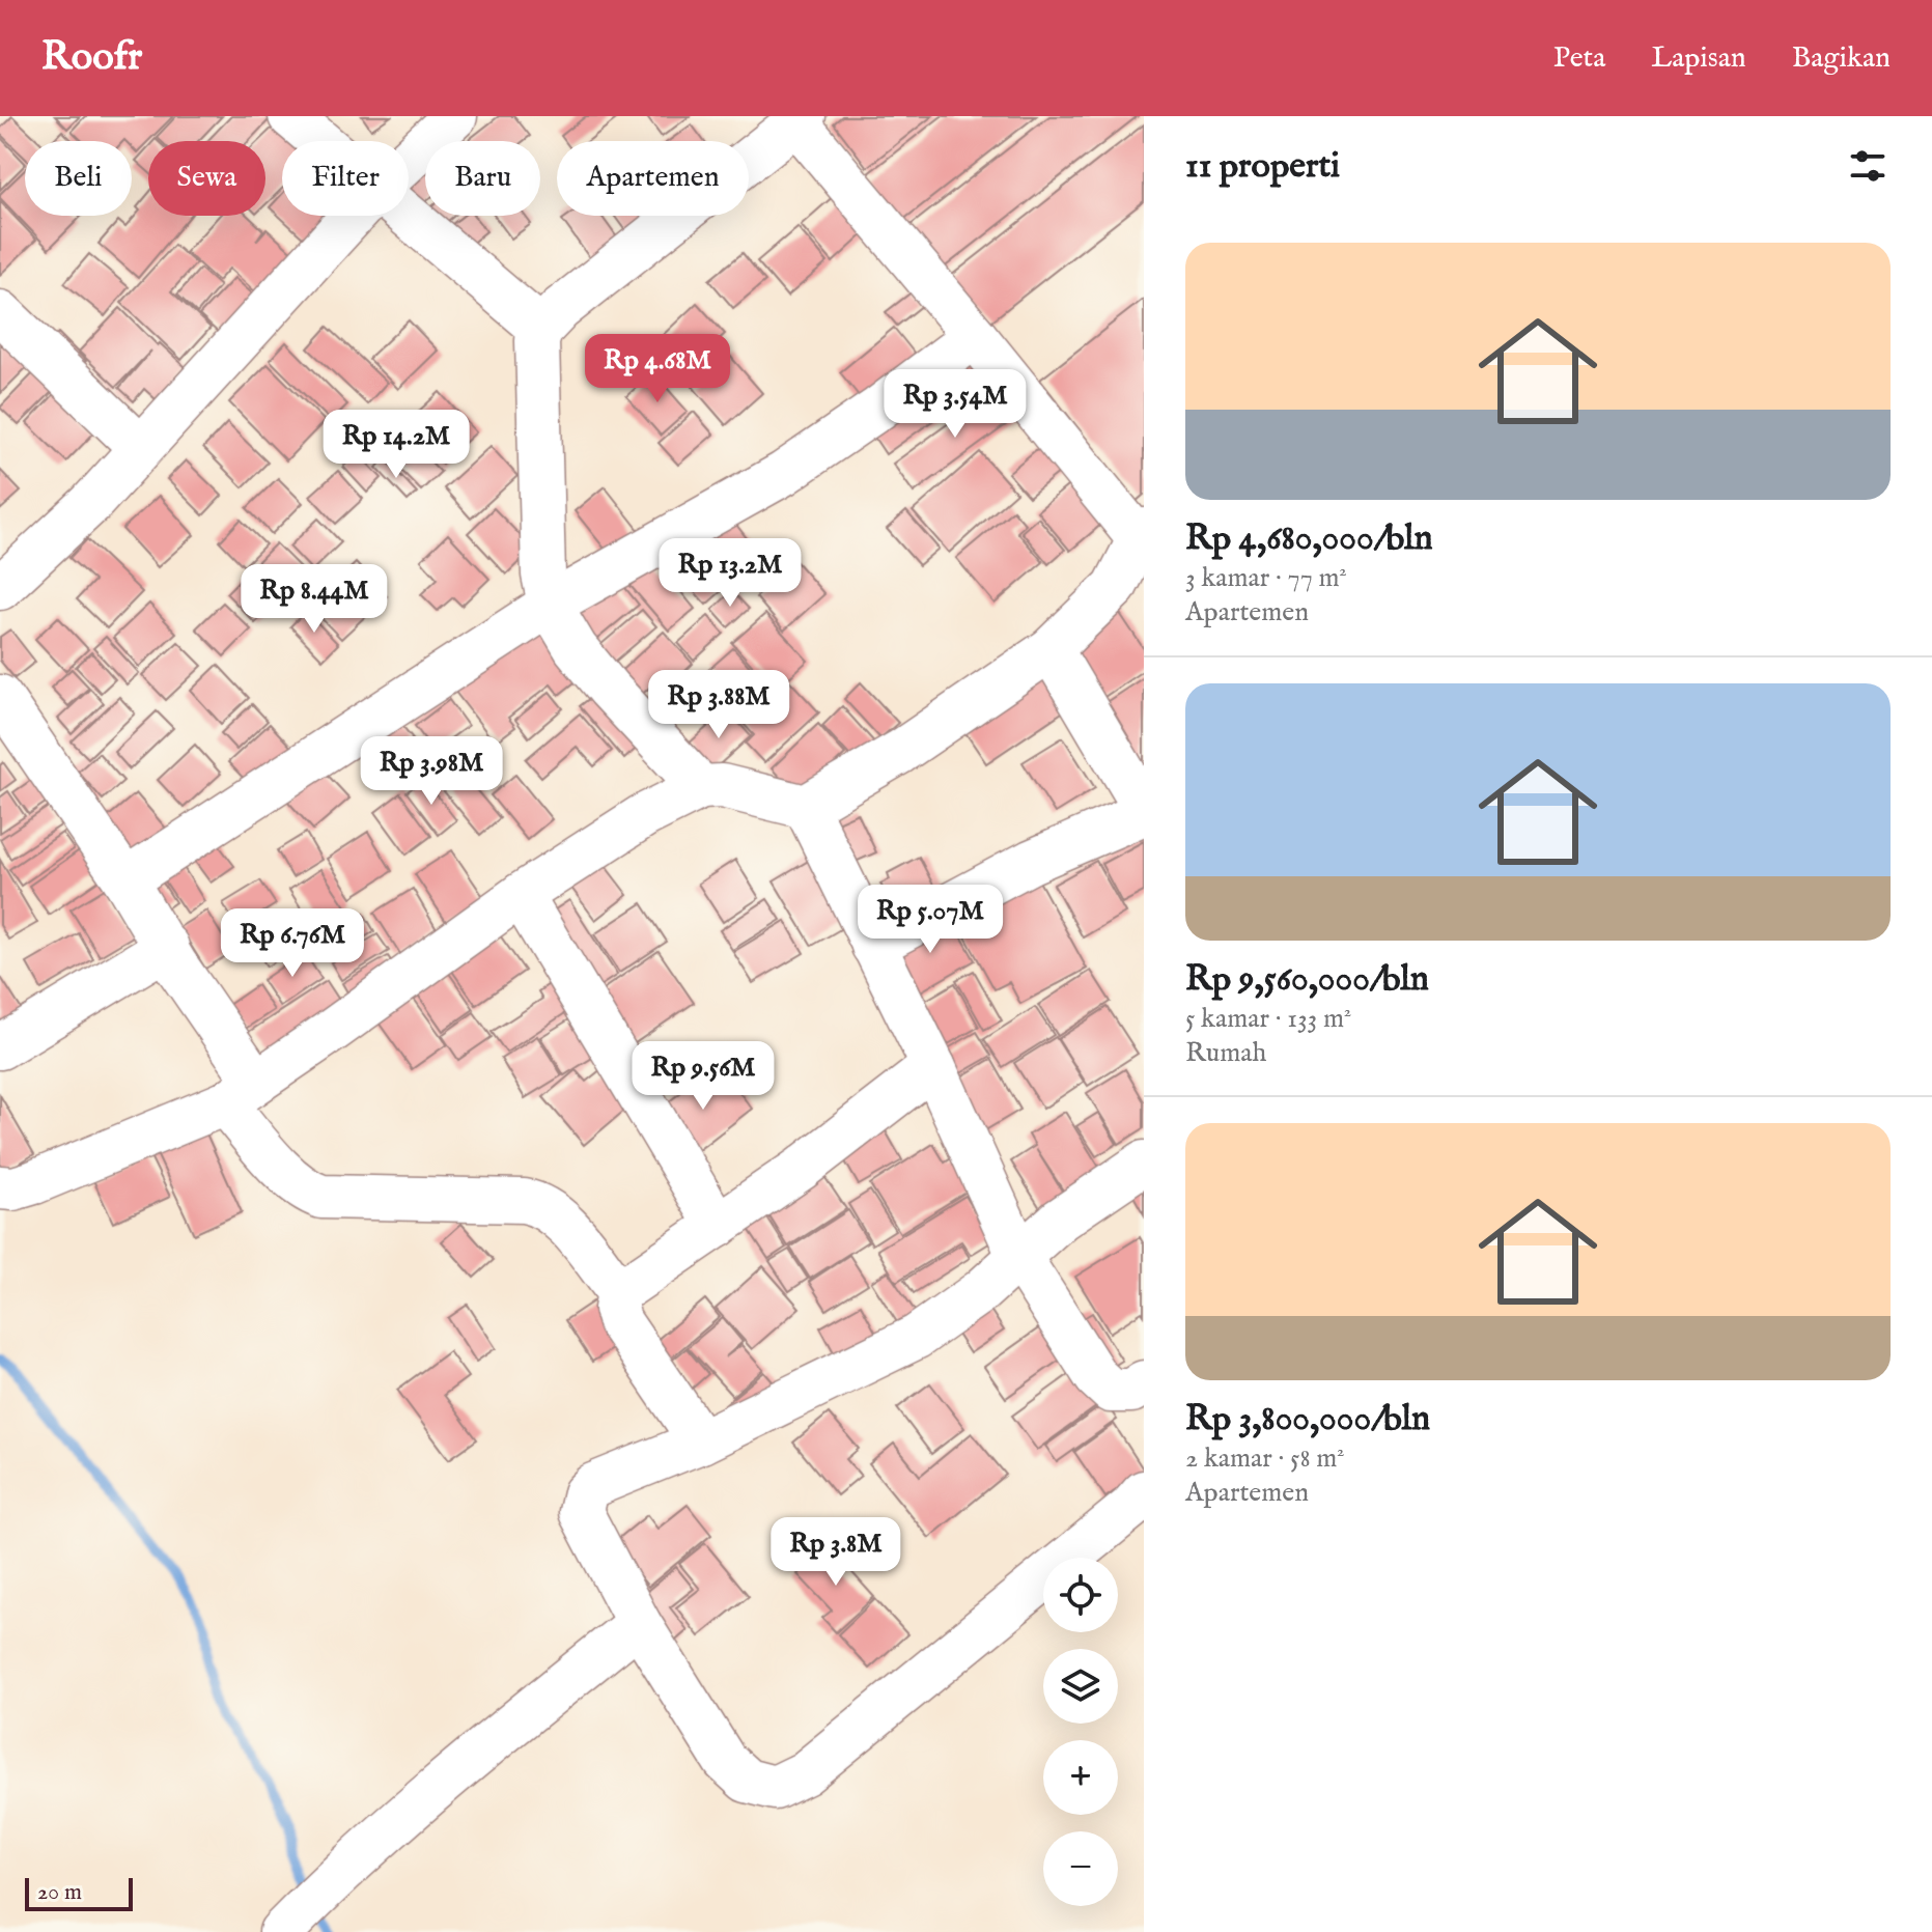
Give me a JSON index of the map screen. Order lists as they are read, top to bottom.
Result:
{
  "scale_bar": "20 m",
  "page": {
    "header": "Roofr",
    "nav": ["Peta", "Lapisan", "Bagikan"],
    "heading": "11 properti",
    "chip": [
      "Beli",
      "Sewa",
      "Filter",
      "Baru",
      "Apartemen"
    ],
    "list": [
      {
        "name": "Rp 4,680,000/bln",
        "note": "3 kamar · 77 m² · Apartemen"
      },
      {
        "name": "Rp 9,560,000/bln",
        "note": "5 kamar · 133 m² · Rumah"
      },
      {
        "name": "Rp 3,800,000/bln",
        "note": "2 kamar · 58 m² · Apartemen"
      }
    ],
    "price": [
      "Rp 4.68M",
      "Rp 3.54M",
      "Rp 14.2M",
      "Rp 13.2M",
      "Rp 8.44M",
      "Rp 3.88M",
      "Rp 3.98M",
      "Rp 5.07M",
      "Rp 6.76M",
      "Rp 9.56M",
      "Rp 3.8M"
    ],
    "map_buttons": ["+", "−"],
    "scale": "20 m"
  }
}
